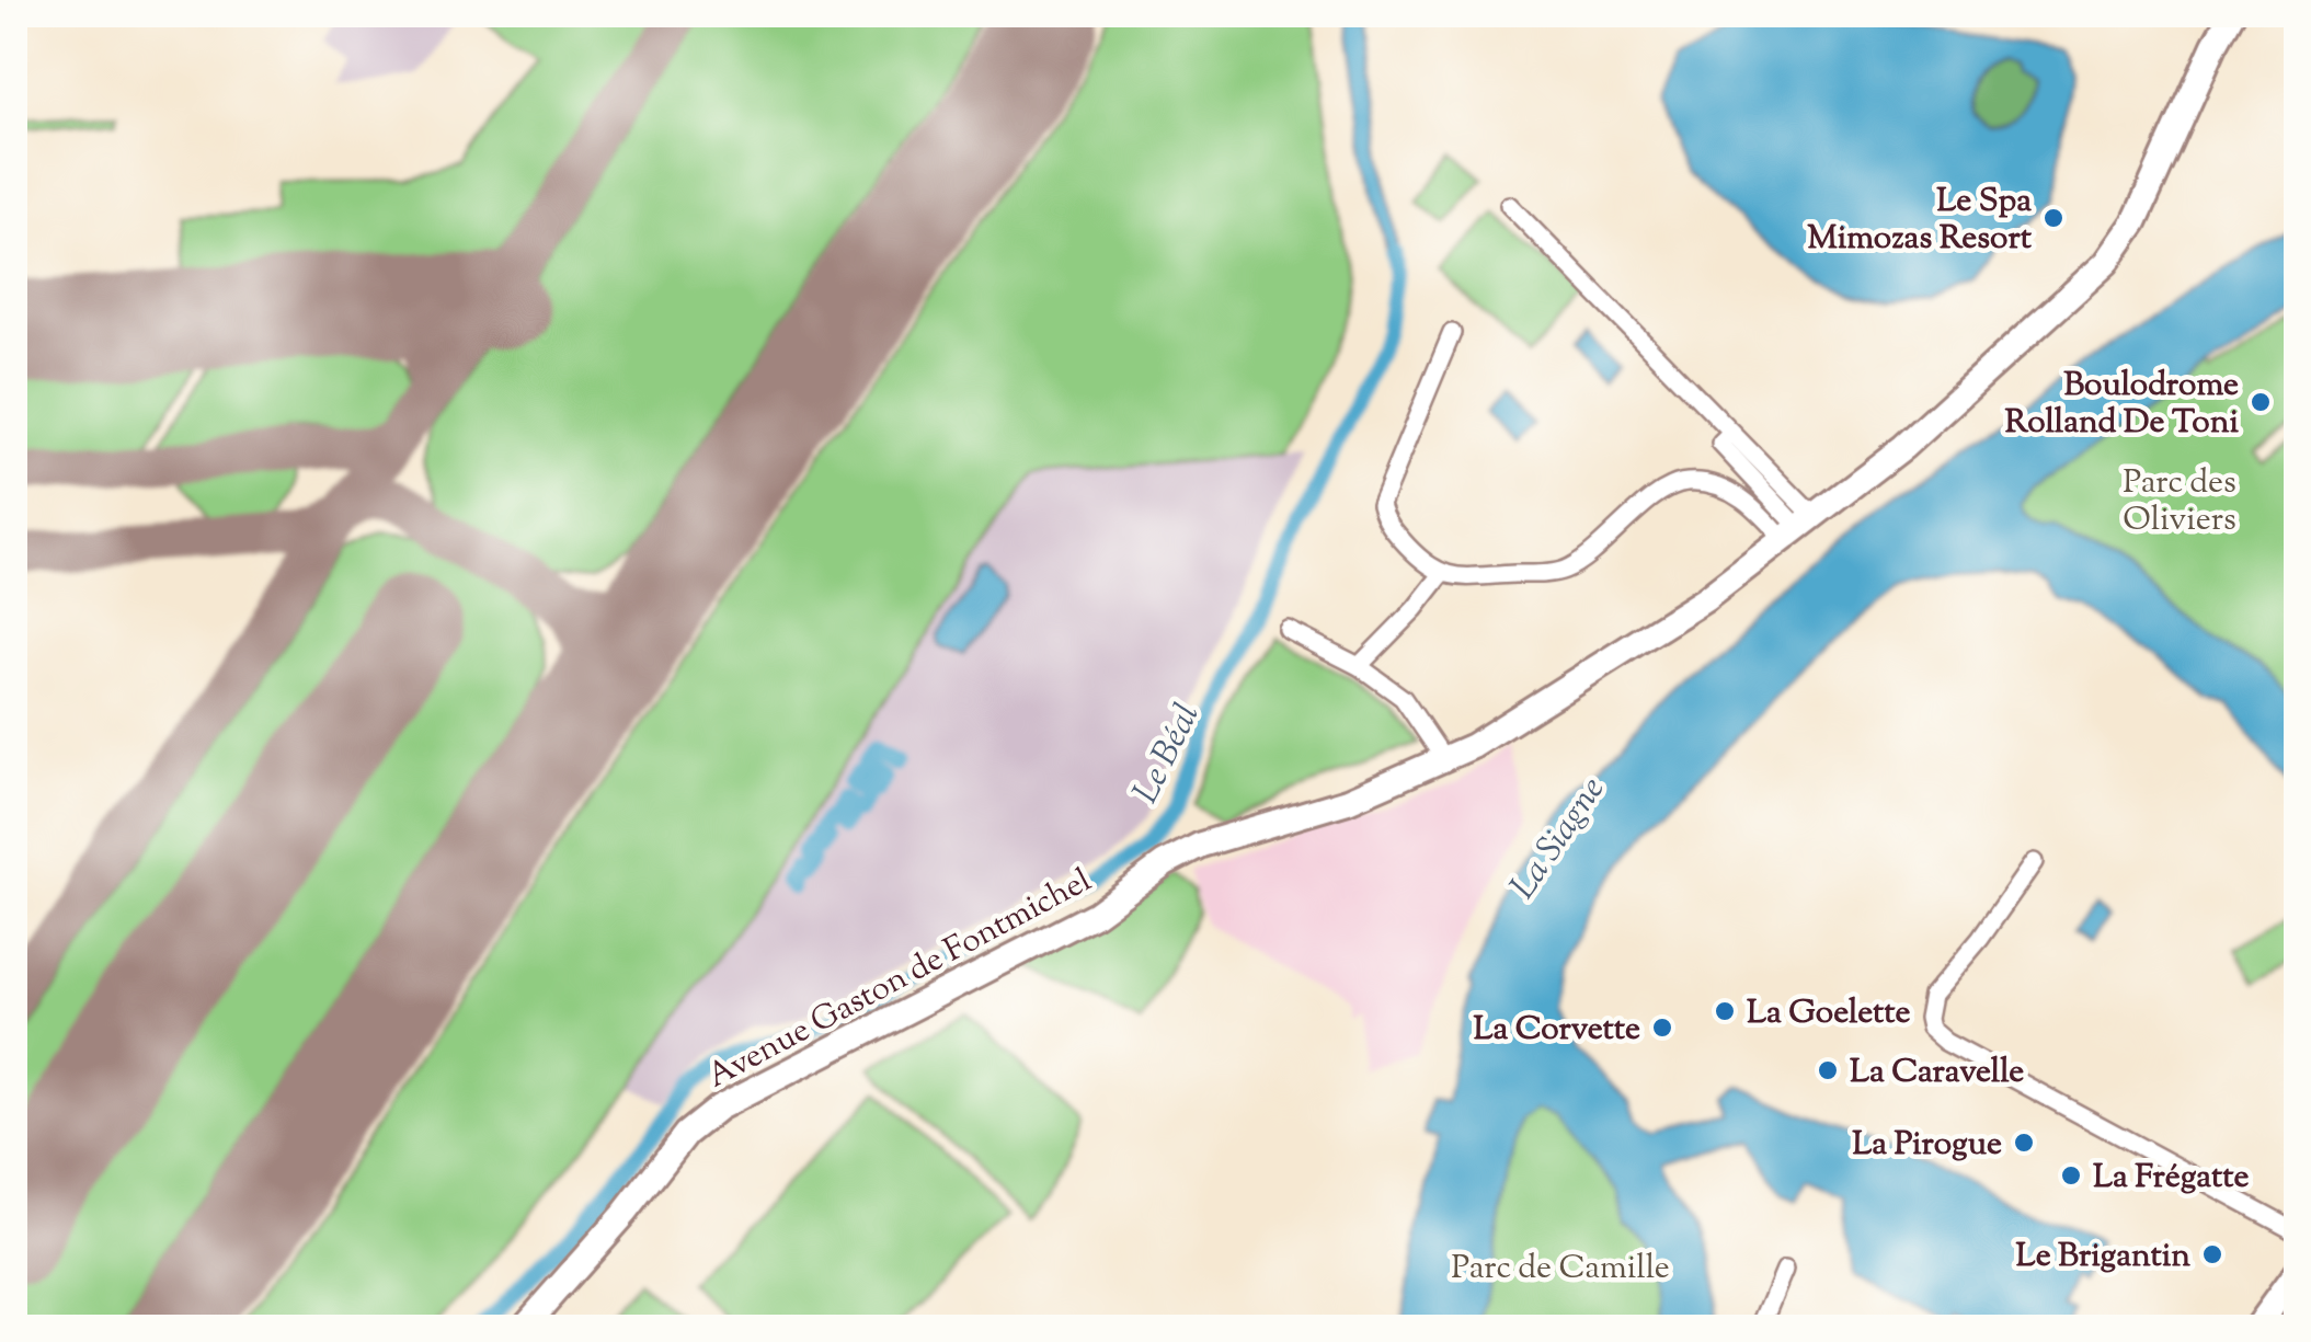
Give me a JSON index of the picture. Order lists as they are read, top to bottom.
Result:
{
  "streets": {
    "main road": ["Avenue Gaston de Fontmichel"]
  },
  "water": ["Le Béal", "La Siagne"],
  "parks": ["Parc des Oliviers", "Parc de Camille"],
  "places": [
    "Le Spa Mimozas Resort",
    "Boulodrome Rolland De Toni",
    "La Goelette",
    "La Corvette",
    "La Caravelle",
    "La Pirogue",
    "La Frégatte",
    "Le Brigantin"
  ]
}
